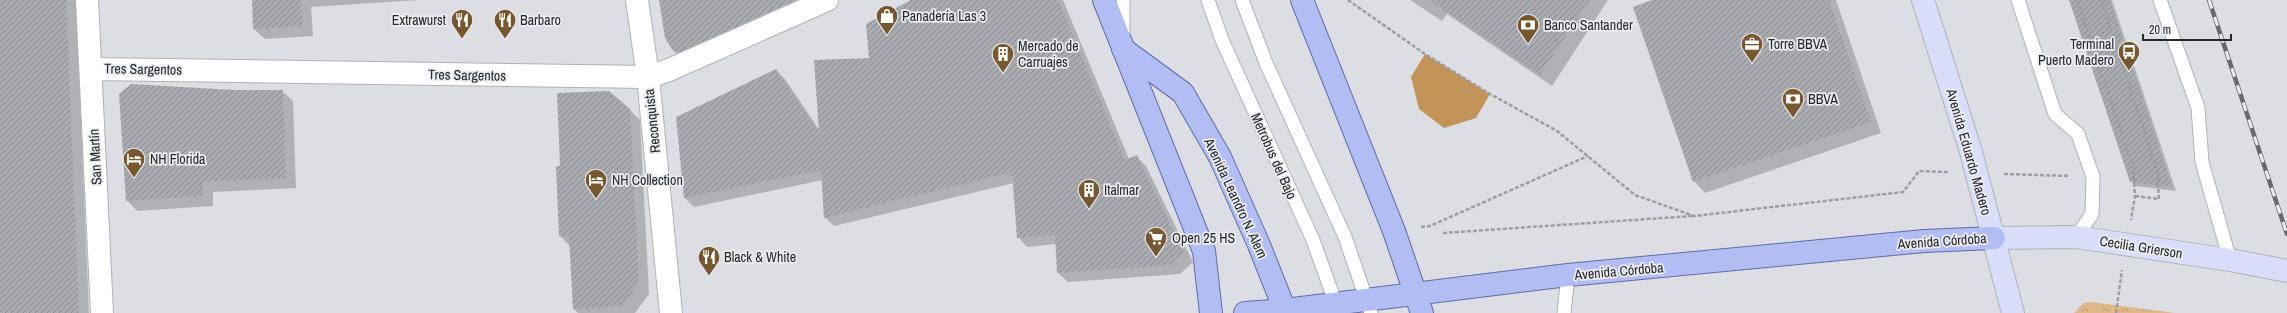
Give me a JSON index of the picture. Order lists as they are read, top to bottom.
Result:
{
  "streets": {
    "main road": [
      "Avenida Eduardo Madero",
      "Avenida Leandro N. Alem",
      "Avenida Córdoba",
      "Cecilia Grierson"
    ],
    "street": ["Tres Sargentos", "Reconquista", "San Martín"],
    "lane": ["Metrobus del Bajo"]
  },
  "crossings": [
    ["Tres Sargentos", "Reconquista"],
    ["Tres Sargentos", "San Martín"],
    ["Avenida Eduardo Madero", "Avenida Córdoba"],
    ["Avenida Eduardo Madero", "Cecilia Grierson"],
    ["Metrobus del Bajo", "Avenida Córdoba"],
    ["Avenida Leandro N. Alem", "Avenida Córdoba"],
    ["Avenida Córdoba", "Cecilia Grierson"]
  ],
  "places": {
    "shop": ["Panadería Las 3"],
    "restaurant": ["Extrawurst", "Barbaro", "Black & White"],
    "bank": ["Banco Santander", "BBVA"],
    "office": ["Torre BBVA"],
    "bus stop": ["Terminal Puerto Madero"],
    "building": ["Mercado de Carruajes", "Italmar"],
    "hotel": ["NH Florida", "NH Collection"],
    "supermarket": ["Open 25 HS"]
  },
  "scale_bar": "20 m"
}
